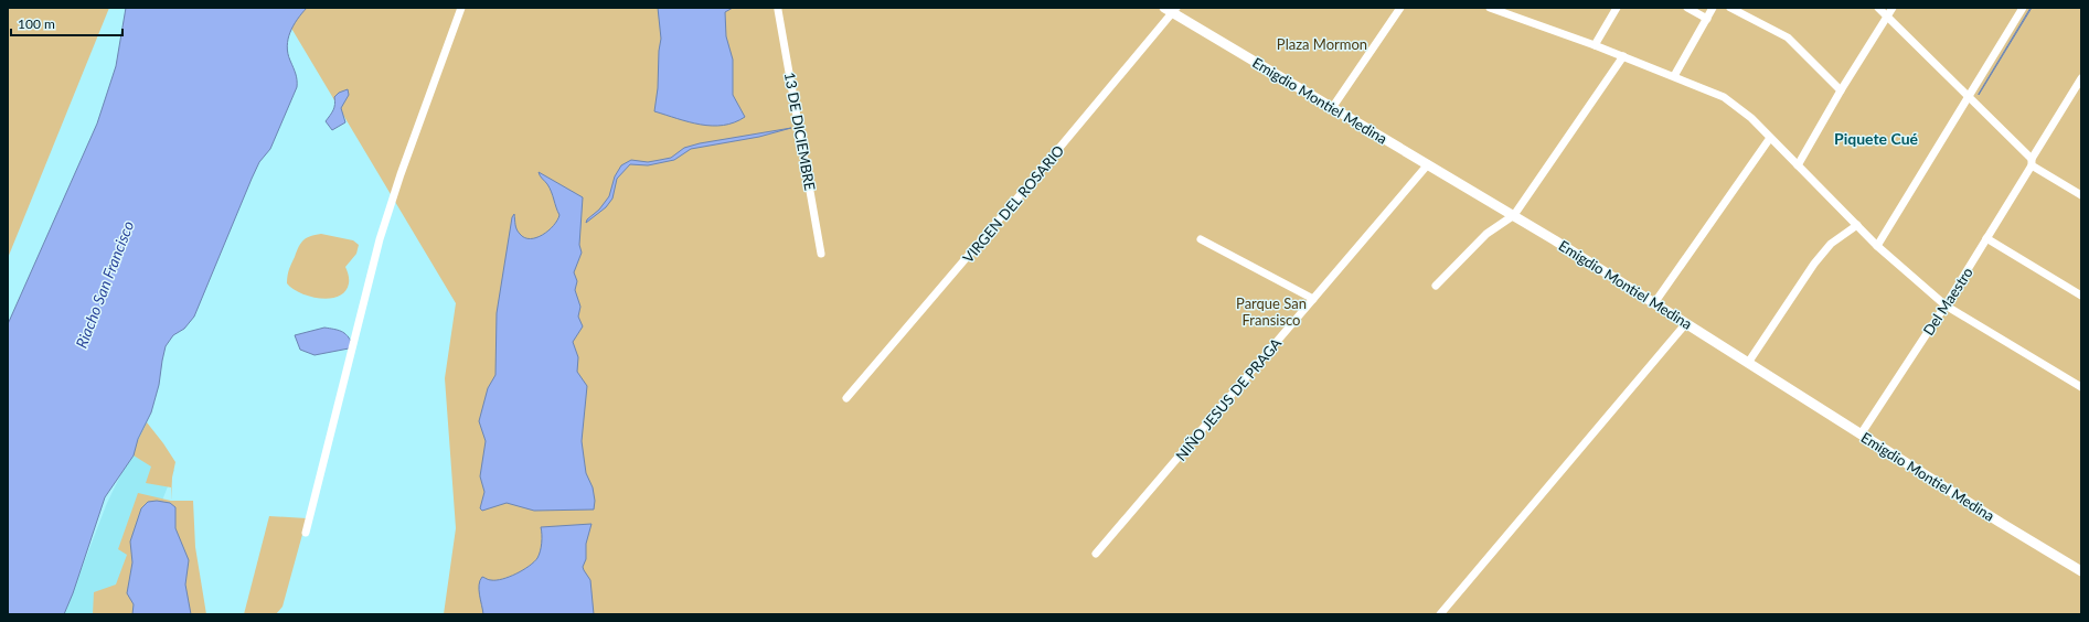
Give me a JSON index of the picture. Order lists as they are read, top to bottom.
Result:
{
  "streets": {
    "main road": ["Emigdio Montiel Medina"],
    "street": [
      "13 DE DICIEMBRE",
      "VIRGEN DEL ROSARIO",
      "Del Maestro",
      "NIÑO JESUS DE PRAGA"
    ]
  },
  "crossings": [
    ["Emigdio Montiel Medina", "VIRGEN DEL ROSARIO"],
    ["Emigdio Montiel Medina", "Del Maestro"],
    ["Emigdio Montiel Medina", "NIÑO JESUS DE PRAGA"]
  ],
  "districts": ["Piquete Cué"],
  "water": ["Riacho San Francisco"],
  "parks": ["Plaza Mormon", "Parque San Fransisco"],
  "scale_bar": "100 m"
}
